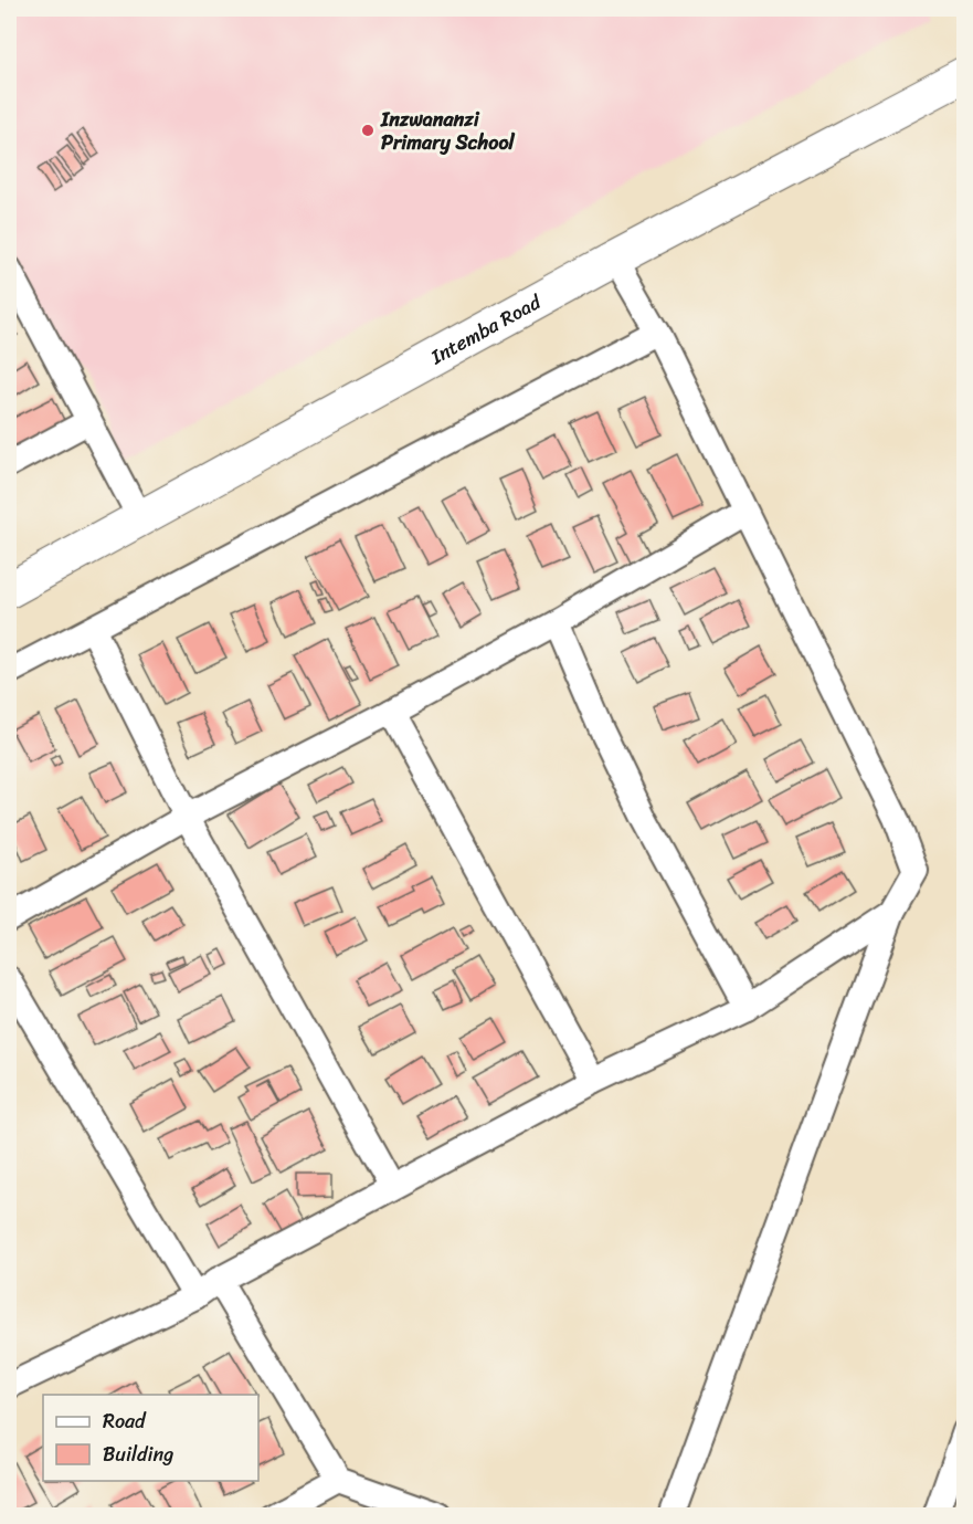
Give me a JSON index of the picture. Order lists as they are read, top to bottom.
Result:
{
  "streets": {
    "street": ["Intemba Road"]
  },
  "places": ["Inzwananzi Primary School"],
  "legend": ["Road", "Building"]
}
